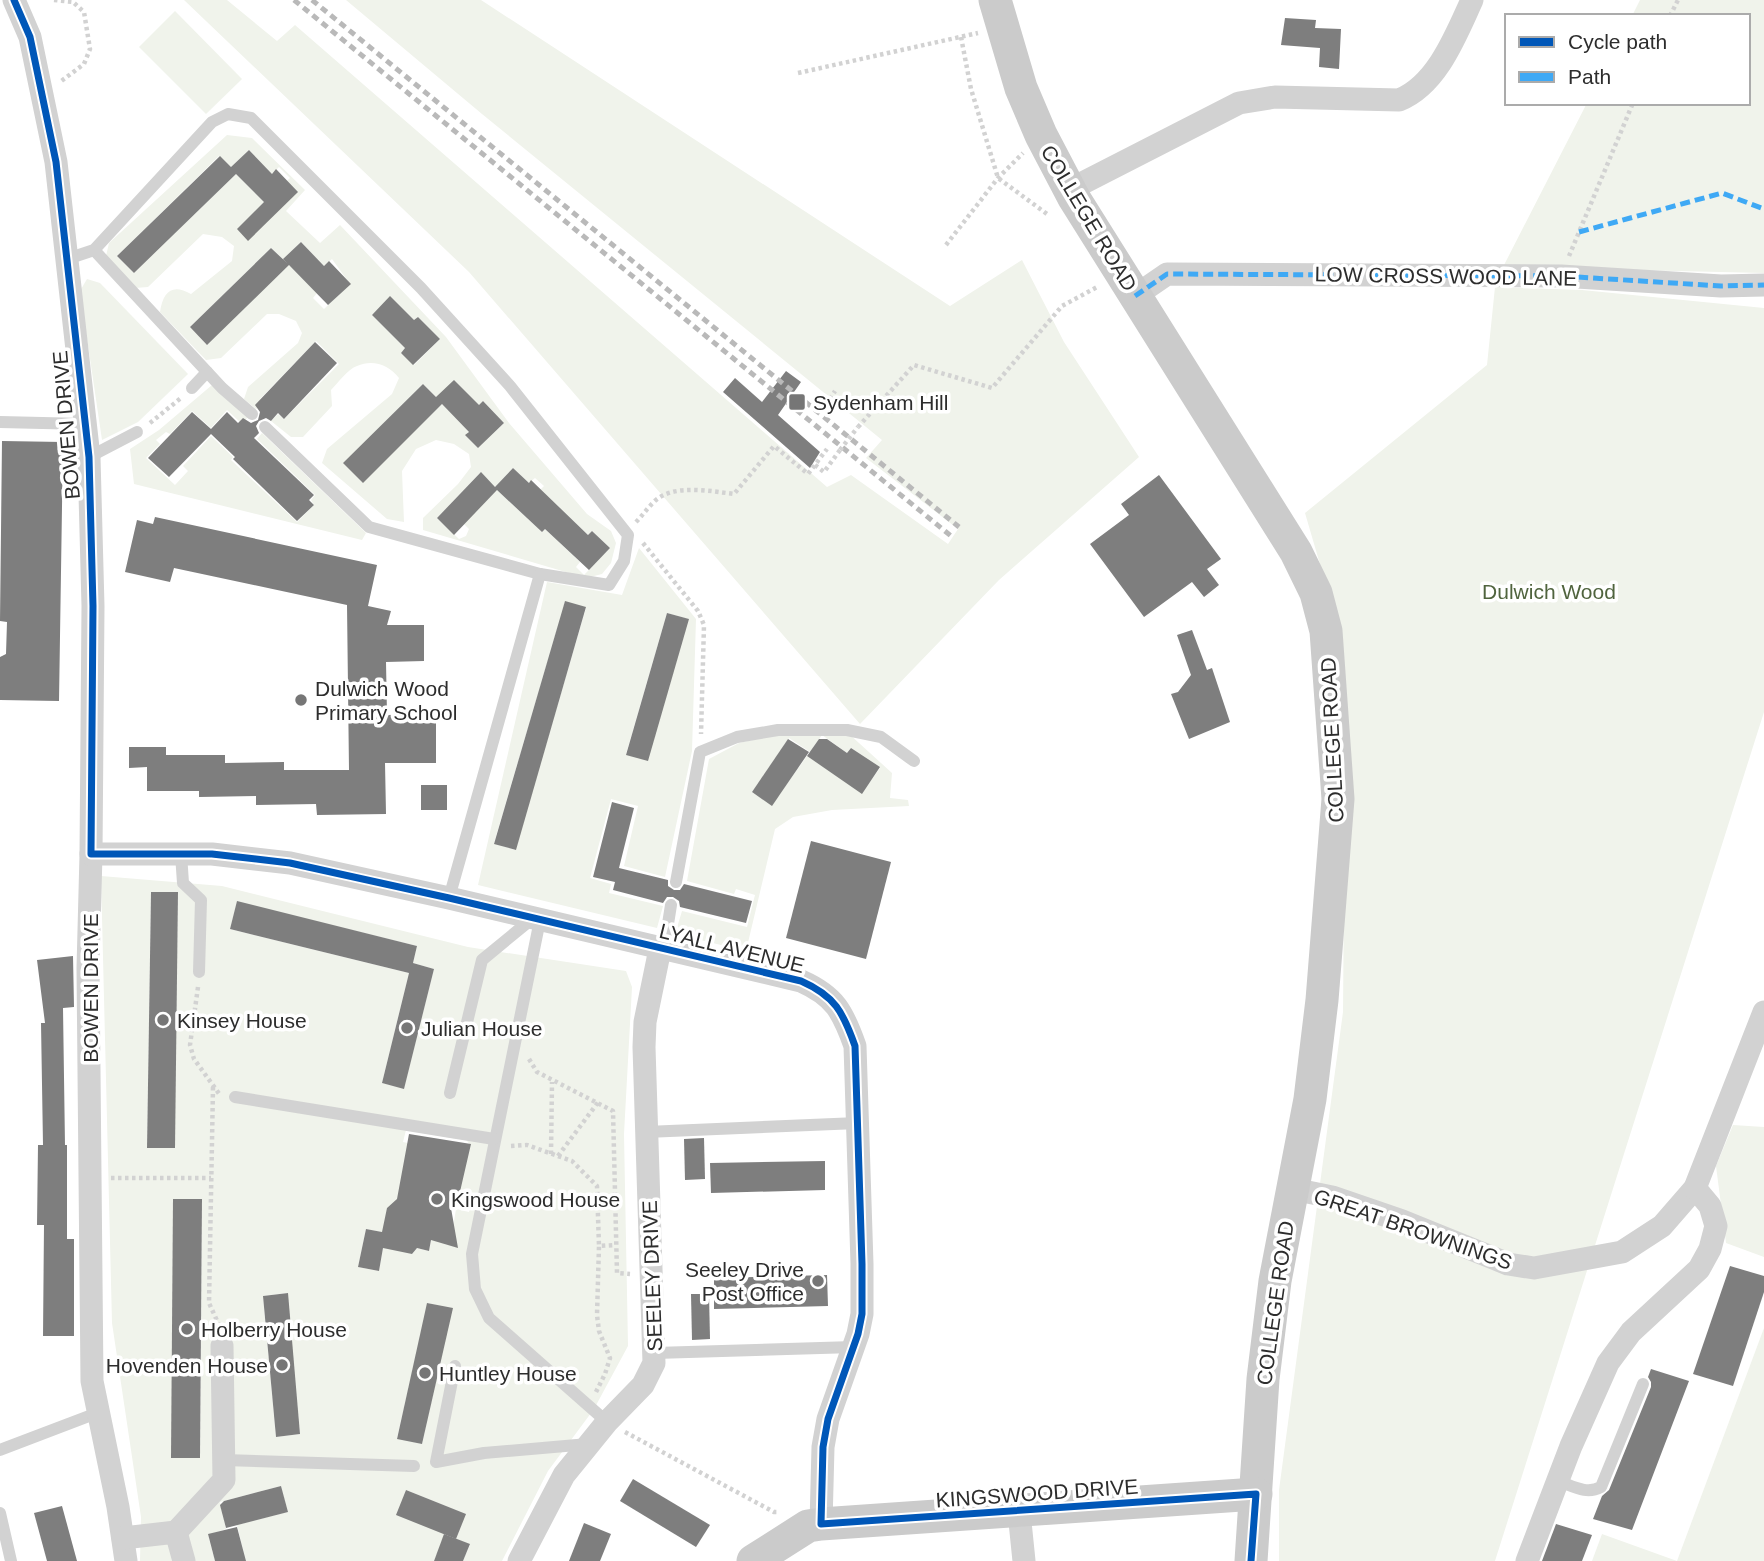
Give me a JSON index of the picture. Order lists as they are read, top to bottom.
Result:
{
  "streets": {
    "street": [
      "COLLEGE ROAD",
      "LOW CROSS WOOD LANE",
      "BOWEN DRIVE",
      "LYALL AVENUE",
      "GREAT BROWNINGS",
      "SEELEY DRIVE",
      "KINGSWOOD DRIVE"
    ]
  },
  "crossings": [
    ["COLLEGE ROAD", "LOW CROSS WOOD LANE"],
    ["COLLEGE ROAD", "GREAT BROWNINGS"],
    ["COLLEGE ROAD", "KINGSWOOD DRIVE"],
    ["BOWEN DRIVE", "LYALL AVENUE"],
    ["LYALL AVENUE", "SEELEY DRIVE"],
    ["LYALL AVENUE", "KINGSWOOD DRIVE"]
  ],
  "parks": ["Dulwich Wood"],
  "places": {
    "transit": ["Sydenham Hill"],
    "other": [
      "Dulwich Wood Primary School",
      "Kinsey House",
      "Julian House",
      "Kingswood House",
      "Seeley Drive Post Office",
      "Holberry House",
      "Hovenden House",
      "Huntley House"
    ]
  },
  "legend": ["Cycle path", "Path"]
}
